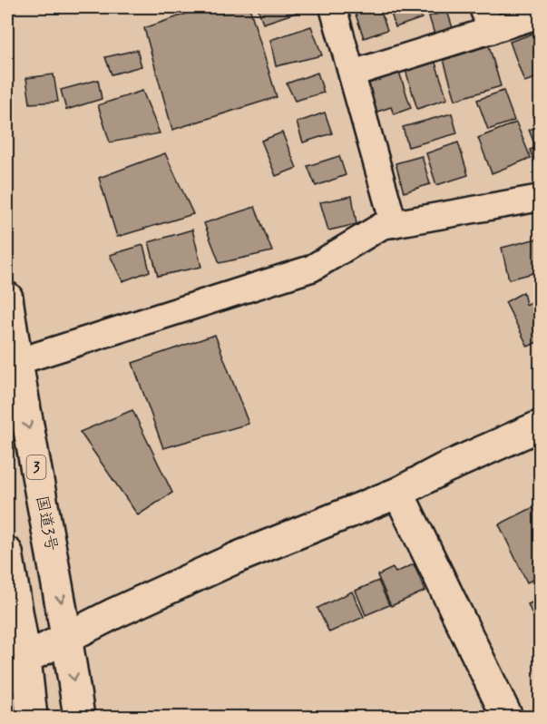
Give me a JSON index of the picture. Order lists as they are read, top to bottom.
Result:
{
  "streets": {
    "main road": ["3", "国道3号"]
  }
}
